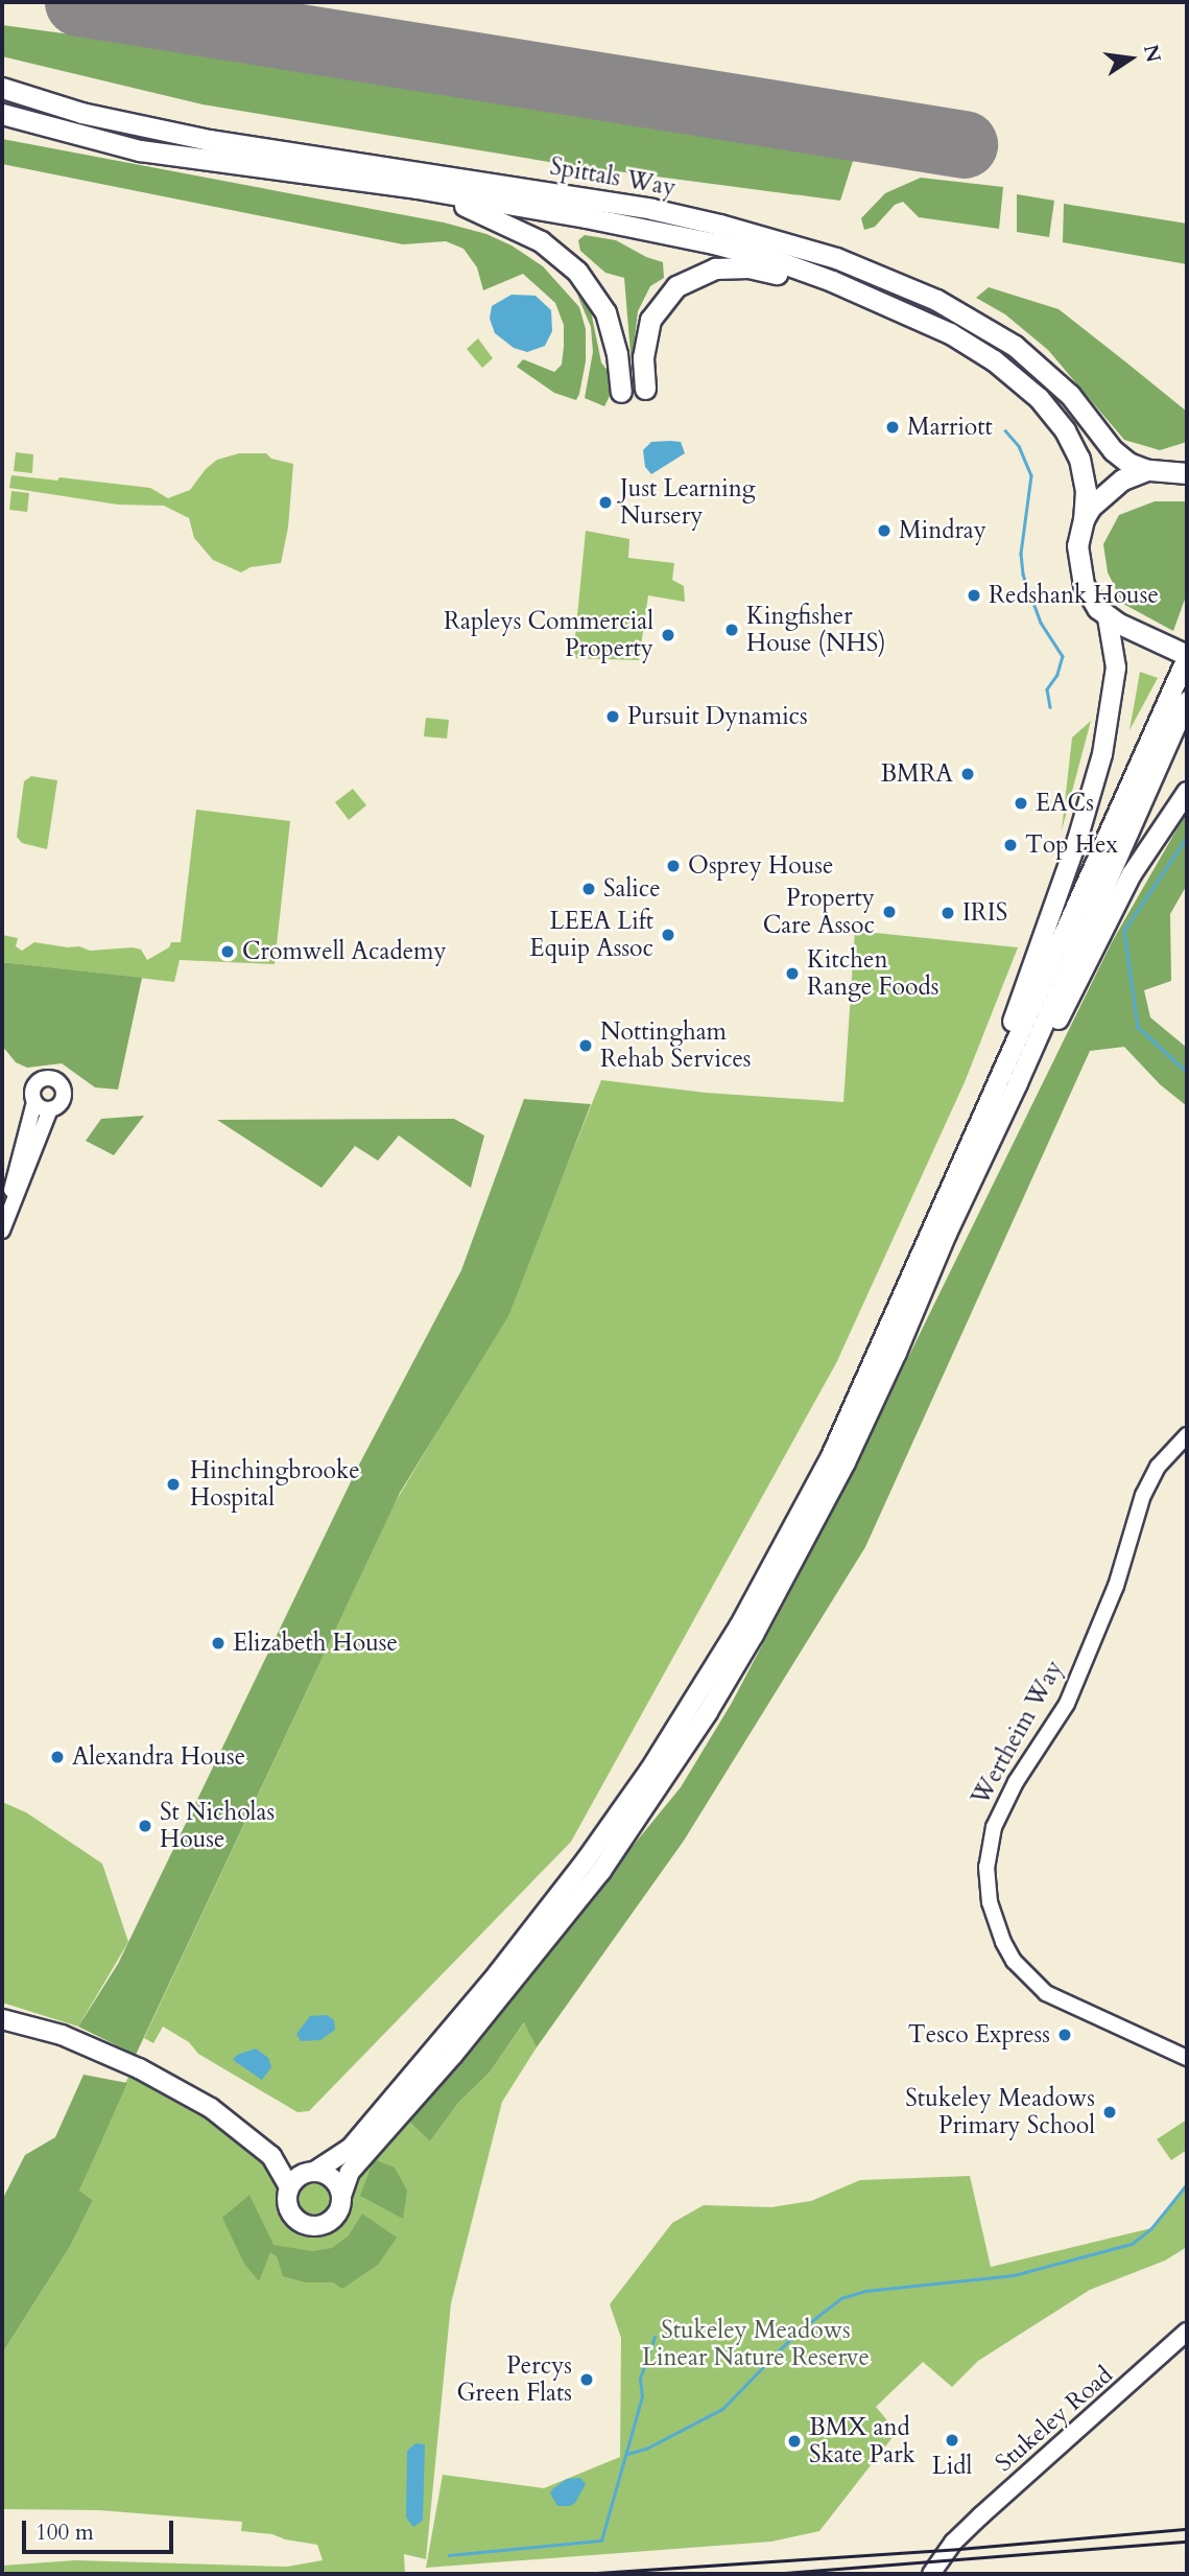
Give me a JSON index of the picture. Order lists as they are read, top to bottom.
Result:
{
  "streets": {
    "highway": ["Spittals Way"],
    "main road": ["Stukeley Road"],
    "street": ["Wertheim Way"]
  },
  "parks": ["Stukeley Meadows Linear Nature Reserve"],
  "places": [
    "Marriott",
    "Just Learning Nursery",
    "Mindray",
    "Redshank House",
    "Kingfisher House (NHS)",
    "Rapleys Commercial Property",
    "Pursuit Dynamics",
    "BMRA",
    "EACs",
    "Top Hex",
    "Osprey House",
    "Salice",
    "Property Care Assoc",
    "IRIS",
    "LEEA Lift Equip Assoc",
    "Cromwell Academy",
    "Kitchen Range Foods",
    "Nottingham Rehab Services",
    "Hinchingbrooke Hospital",
    "Elizabeth House",
    "Alexandra House",
    "St Nicholas House",
    "Tesco Express",
    "Stukeley Meadows Primary School",
    "Percys Green Flats",
    "Lidl",
    "BMX and Skate Park"
  ],
  "scale_bar": "100 m",
  "north": "right"
}
